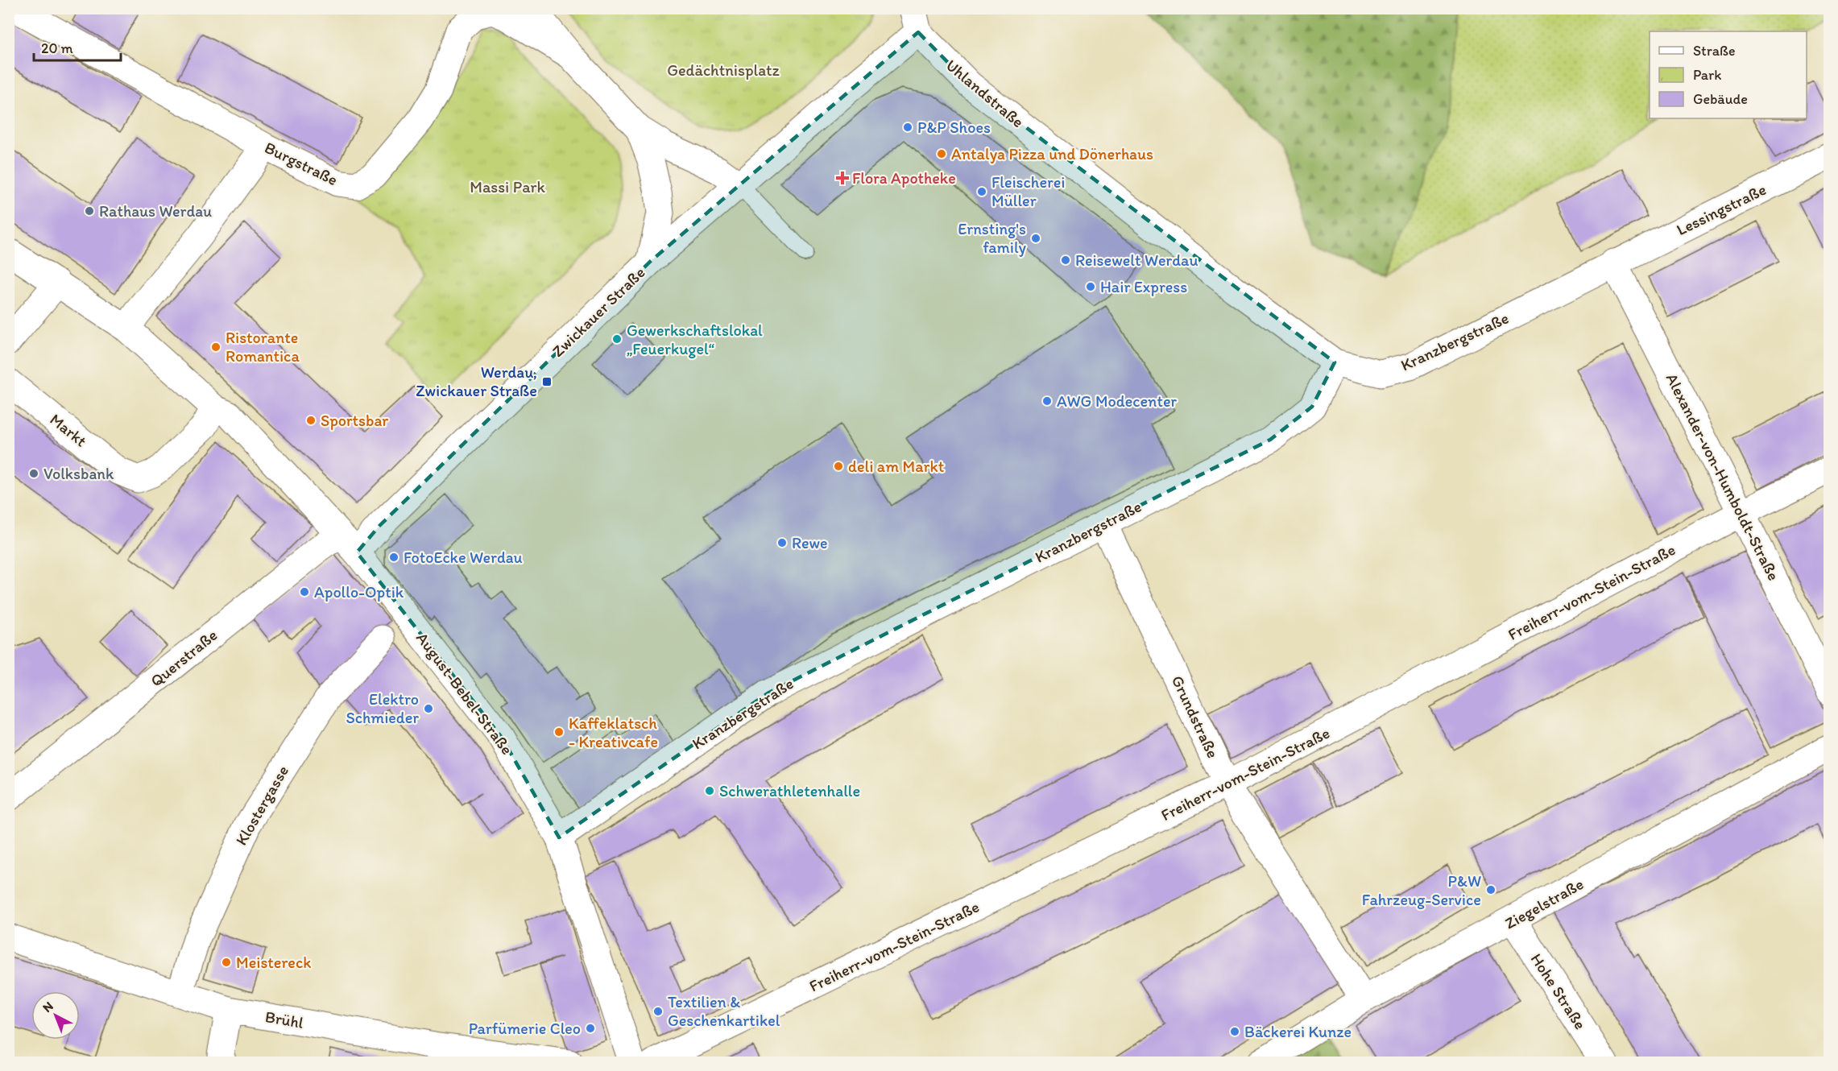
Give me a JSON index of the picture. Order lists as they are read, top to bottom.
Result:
{
  "streets": {
    "street": [
      "Uhlandstraße",
      "Burgstraße",
      "Lessingstraße",
      "Zwickauer Straße",
      "Kranzbergstraße",
      "Markt",
      "Alexander-von-Humboldt-Straße",
      "Freiherr-vom-Stein-Straße",
      "Querstraße",
      "August-Bebel-Straße",
      "Grundstraße",
      "Klostergasse",
      "Ziegelstraße",
      "Hohe Straße",
      "Brühl"
    ]
  },
  "crossings": [
    ["Uhlandstraße", "Zwickauer Straße"],
    ["Uhlandstraße", "Kranzbergstraße"],
    ["Burgstraße", "Zwickauer Straße"],
    ["Lessingstraße", "Kranzbergstraße"],
    ["Lessingstraße", "Alexander-von-Humboldt-Straße"],
    ["Zwickauer Straße", "Querstraße"],
    ["Zwickauer Straße", "August-Bebel-Straße"],
    ["Kranzbergstraße", "Alexander-von-Humboldt-Straße"],
    ["Kranzbergstraße", "August-Bebel-Straße"],
    ["Kranzbergstraße", "Grundstraße"],
    ["Alexander-von-Humboldt-Straße", "Freiherr-vom-Stein-Straße"],
    ["Freiherr-vom-Stein-Straße", "Grundstraße"],
    ["Querstraße", "August-Bebel-Straße"],
    ["Grundstraße", "Ziegelstraße"],
    ["Klostergasse", "Brühl"],
    ["Ziegelstraße", "Hohe Straße"]
  ],
  "parks": ["Gedächtnisplatz", "Massi Park"],
  "places": {
    "other": [
      "P&P Shoes",
      "Antalya Pizza und Dönerhaus",
      "Fleischerei Müller",
      "Rathaus Werdau",
      "Ernsting's family",
      "Reisewelt Werdau",
      "Hair Express",
      "Gewerkschaftslokal „Feuerkugel“",
      "Ristorante Romantica",
      "AWG Modecenter",
      "Sportsbar",
      "deli am Markt",
      "Volksbank",
      "Rewe",
      "FotoEcke Werdau",
      "Apollo-Optik",
      "Elektro Schmieder",
      "Kaffeklatsch - Kreativcafe",
      "Schwerathletenhalle",
      "P&W Fahrzeug-Service",
      "Meistereck",
      "Textilien & Geschenkartikel",
      "Parfümerie Cleo",
      "Bäckerei Kunze"
    ],
    "health": ["Flora Apotheke"],
    "transit": ["Werdau, Zwickauer Straße"]
  },
  "legend": ["Straße", "Park", "Gebäude"],
  "scale_bar": "20 m",
  "north": "top left"
}
